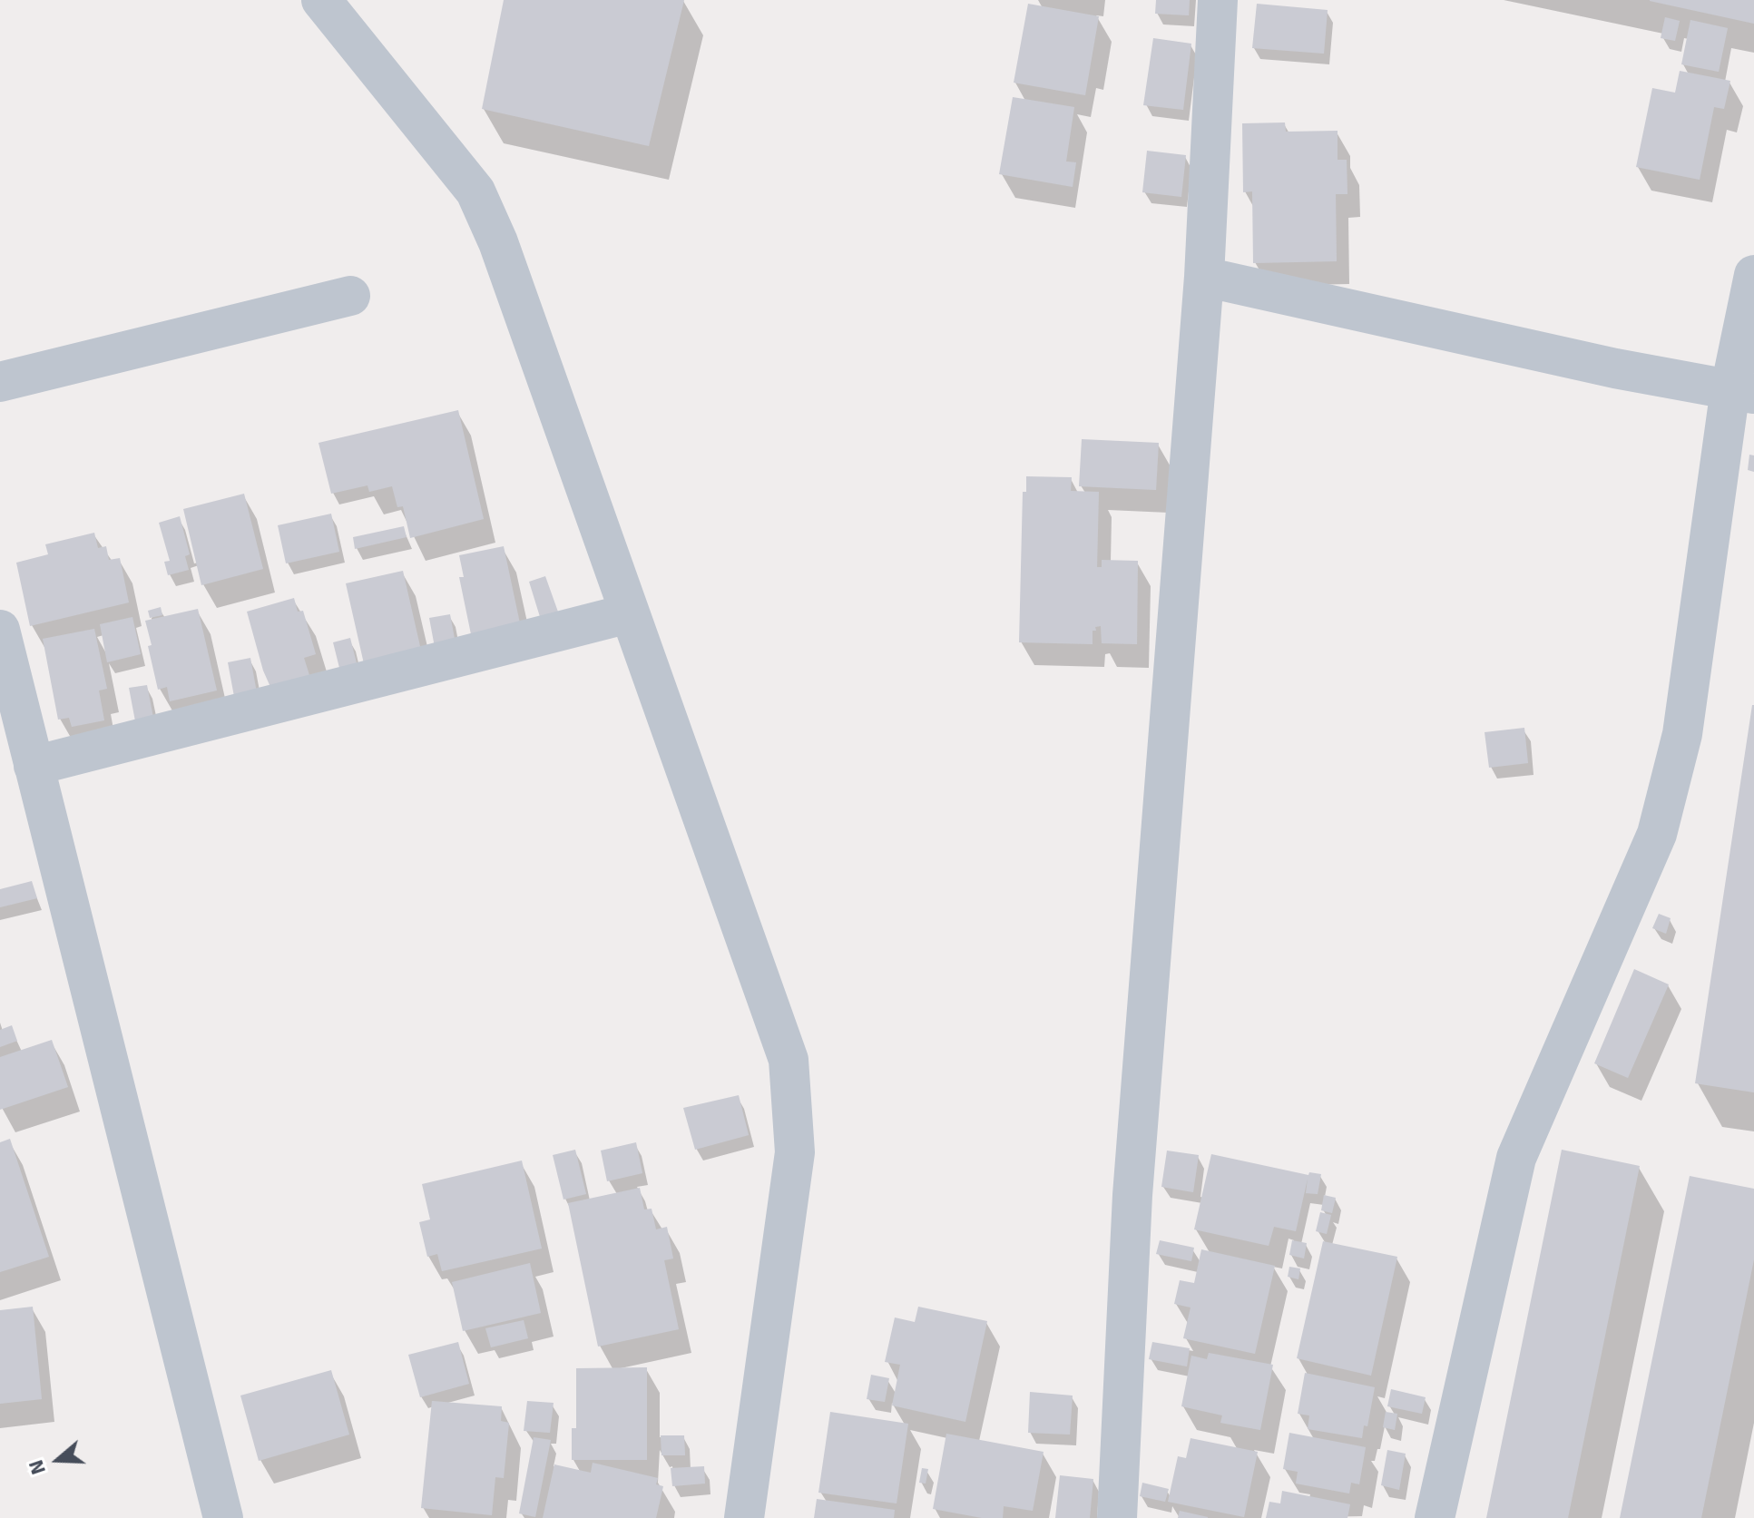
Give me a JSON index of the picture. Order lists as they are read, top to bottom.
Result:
{
  "north": "left"
}
